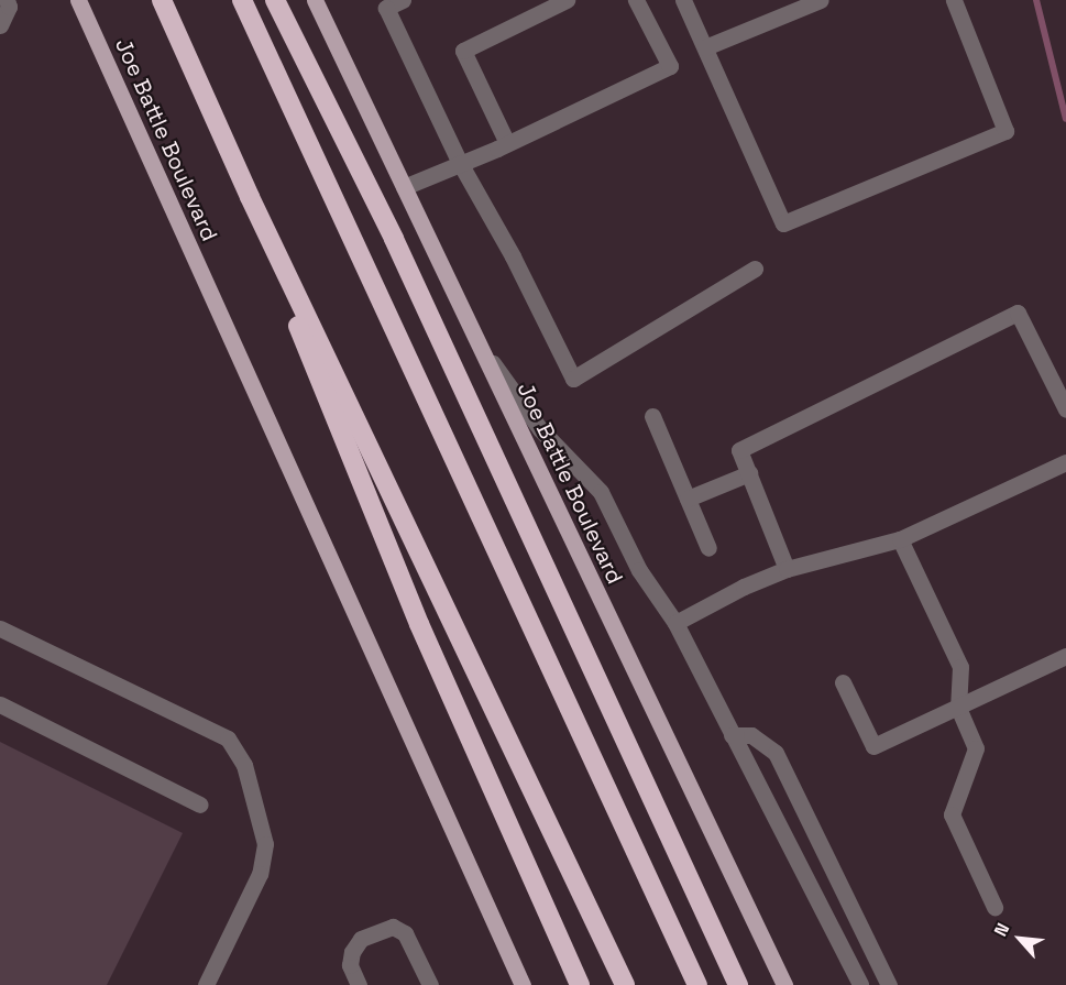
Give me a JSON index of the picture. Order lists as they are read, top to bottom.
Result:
{
  "streets": {
    "main road": ["Joe Battle Boulevard"]
  },
  "north": "top left"
}
